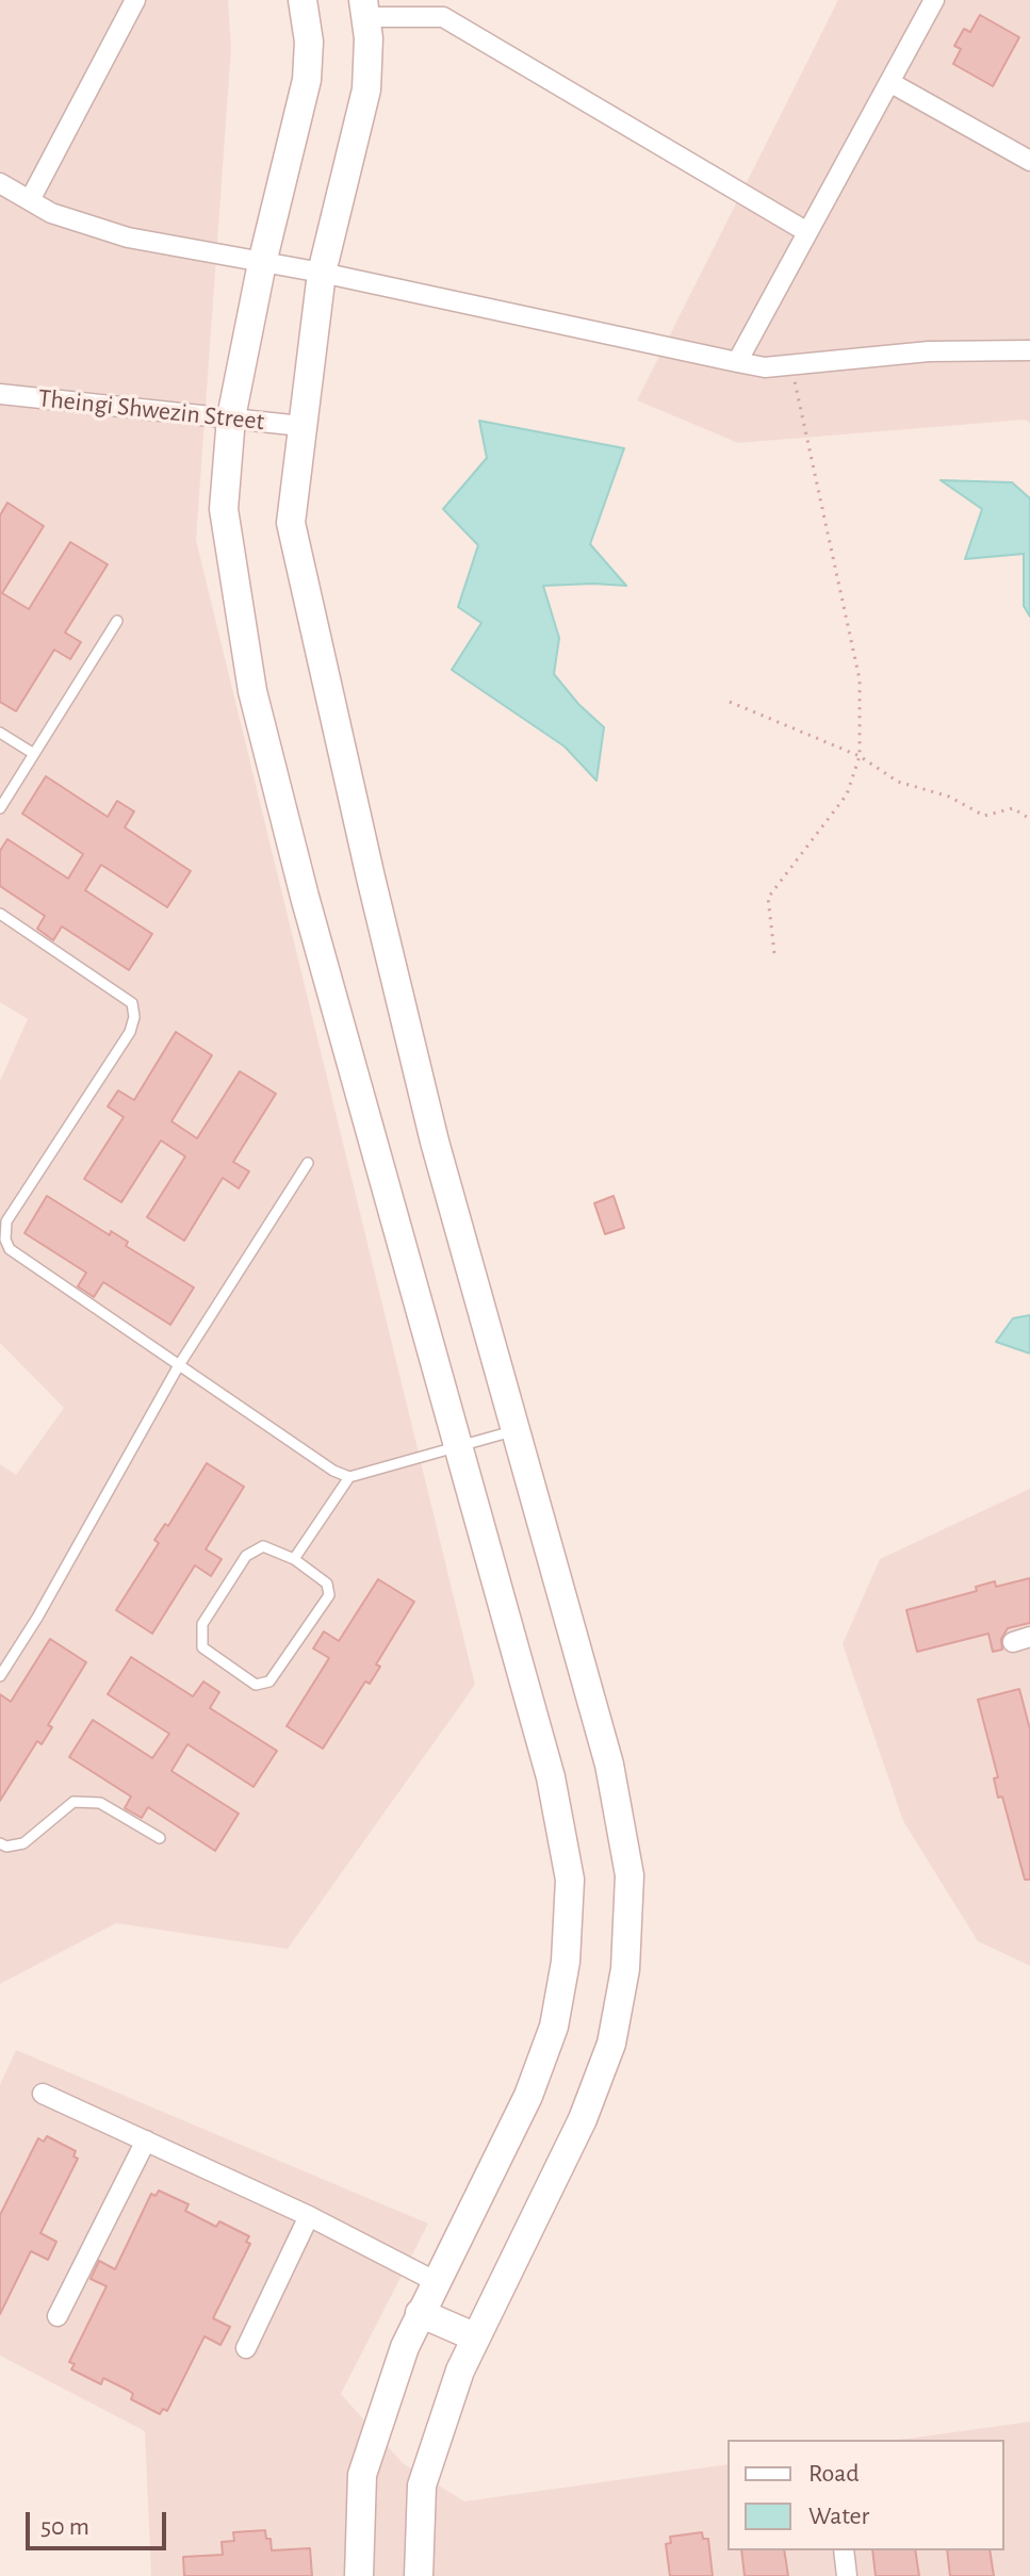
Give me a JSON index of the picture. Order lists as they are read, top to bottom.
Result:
{
  "streets": {
    "street": ["Theingi Shwezin Street"]
  },
  "legend": ["Road", "Water"],
  "scale_bar": "50 m"
}
